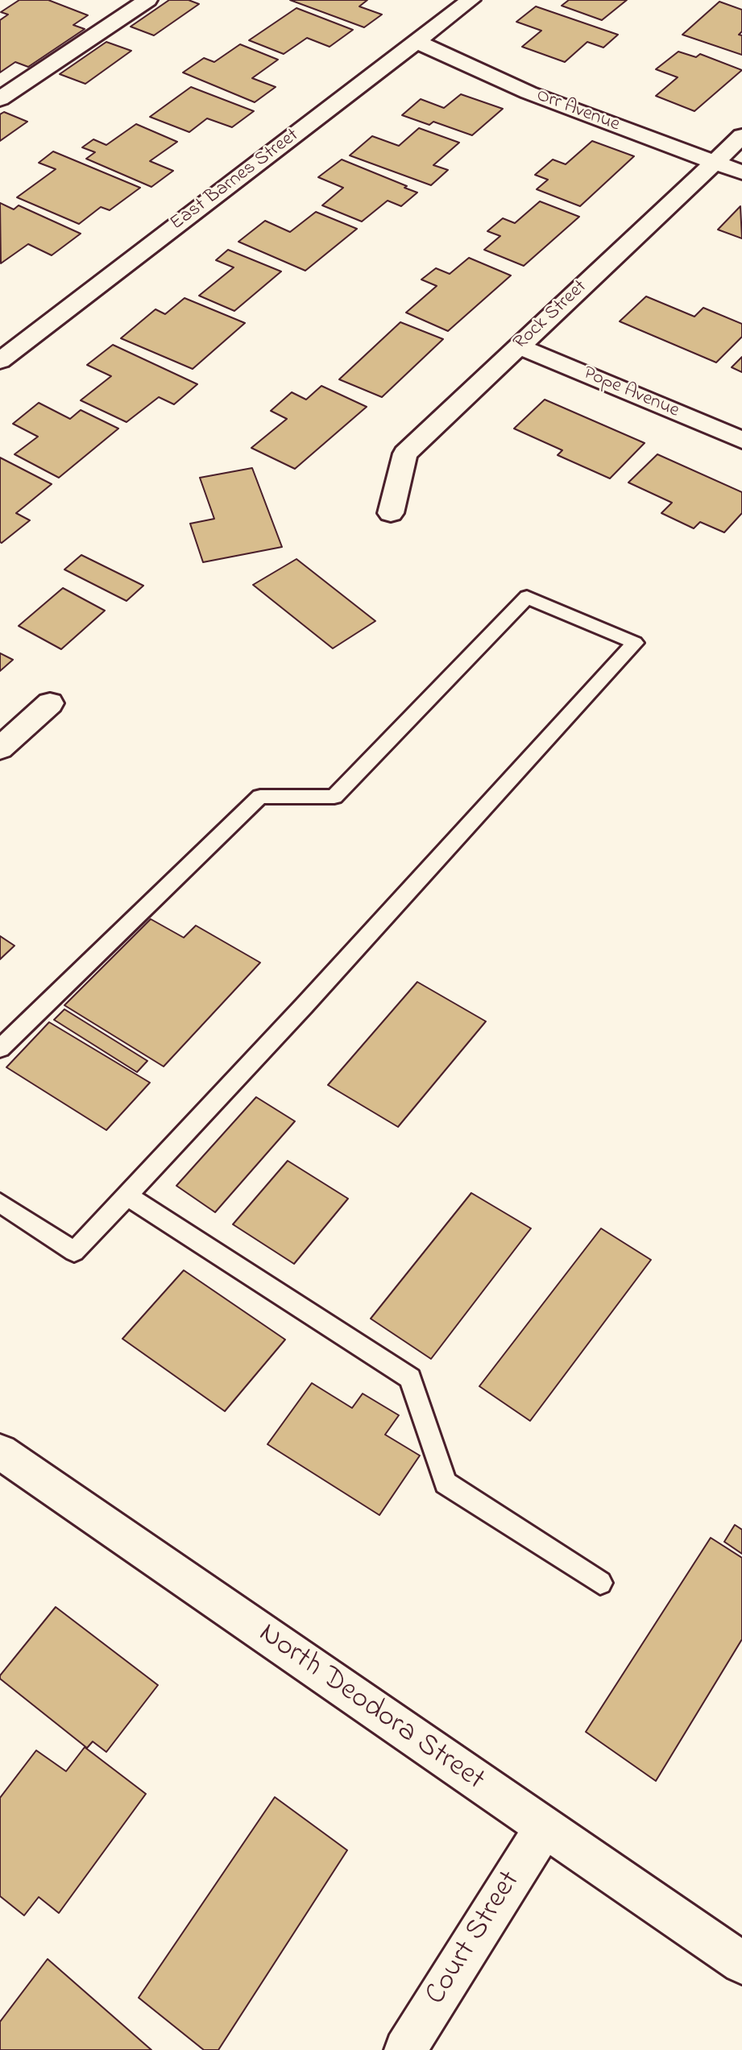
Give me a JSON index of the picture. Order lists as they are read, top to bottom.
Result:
{
  "streets": {
    "street": [
      "Orr Avenue",
      "East Barnes Street",
      "Rock Street",
      "Pope Avenue",
      "North Deodora Street",
      "Court Street"
    ]
  },
  "crossings": [
    ["Orr Avenue", "East Barnes Street"],
    ["Orr Avenue", "Rock Street"],
    ["Rock Street", "Pope Avenue"],
    ["North Deodora Street", "Court Street"]
  ]
}
